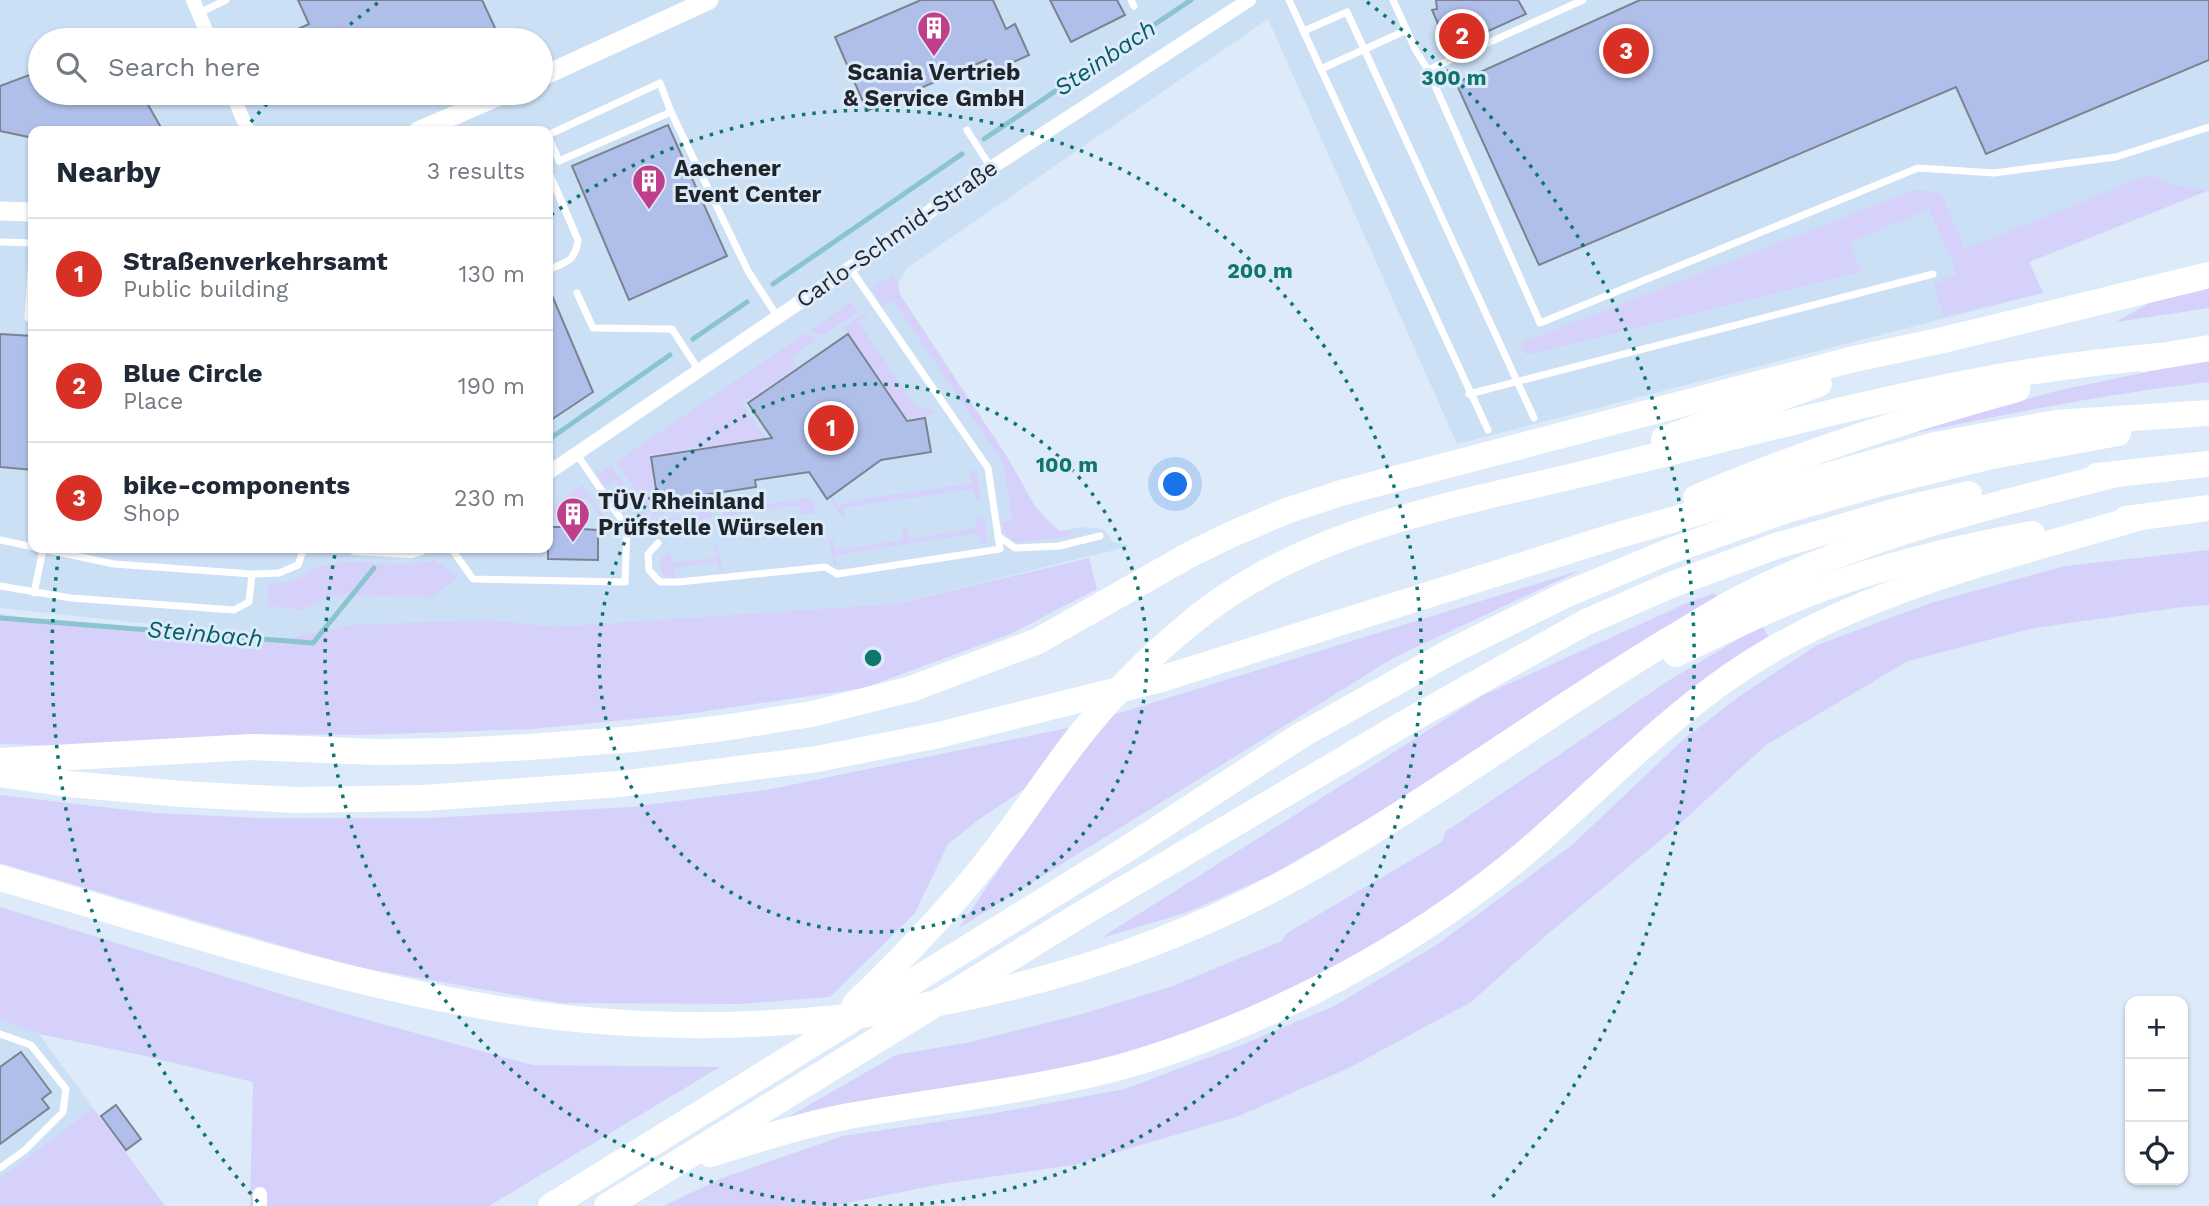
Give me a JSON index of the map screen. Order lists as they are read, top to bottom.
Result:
{
  "streets": {
    "street": ["Carlo-Schmid-Straße"]
  },
  "water": ["Steinbach"],
  "places": {
    "building": ["Scania Vertrieb & Service GmbH", "Aachener Event Center", "TÜV Rheinland Prüfstelle Würselen"]
  },
  "page": {
    "pins": ["2", "3", "1"],
    "search": "Search here",
    "heading": ["Nearby", "3 results"],
    "list": [
      {
        "mark": "1",
        "name": "Straßenverkehrsamt",
        "note": "Public building",
        "value": "130 m"
      },
      {
        "mark": "2",
        "name": "Blue Circle",
        "note": "Place",
        "value": "190 m"
      },
      {
        "mark": "3",
        "name": "bike-components",
        "note": "Shop",
        "value": "230 m"
      }
    ],
    "map_buttons": ["+", "−"]
  },
  "rings": ["300 m", "200 m", "100 m"]
}
